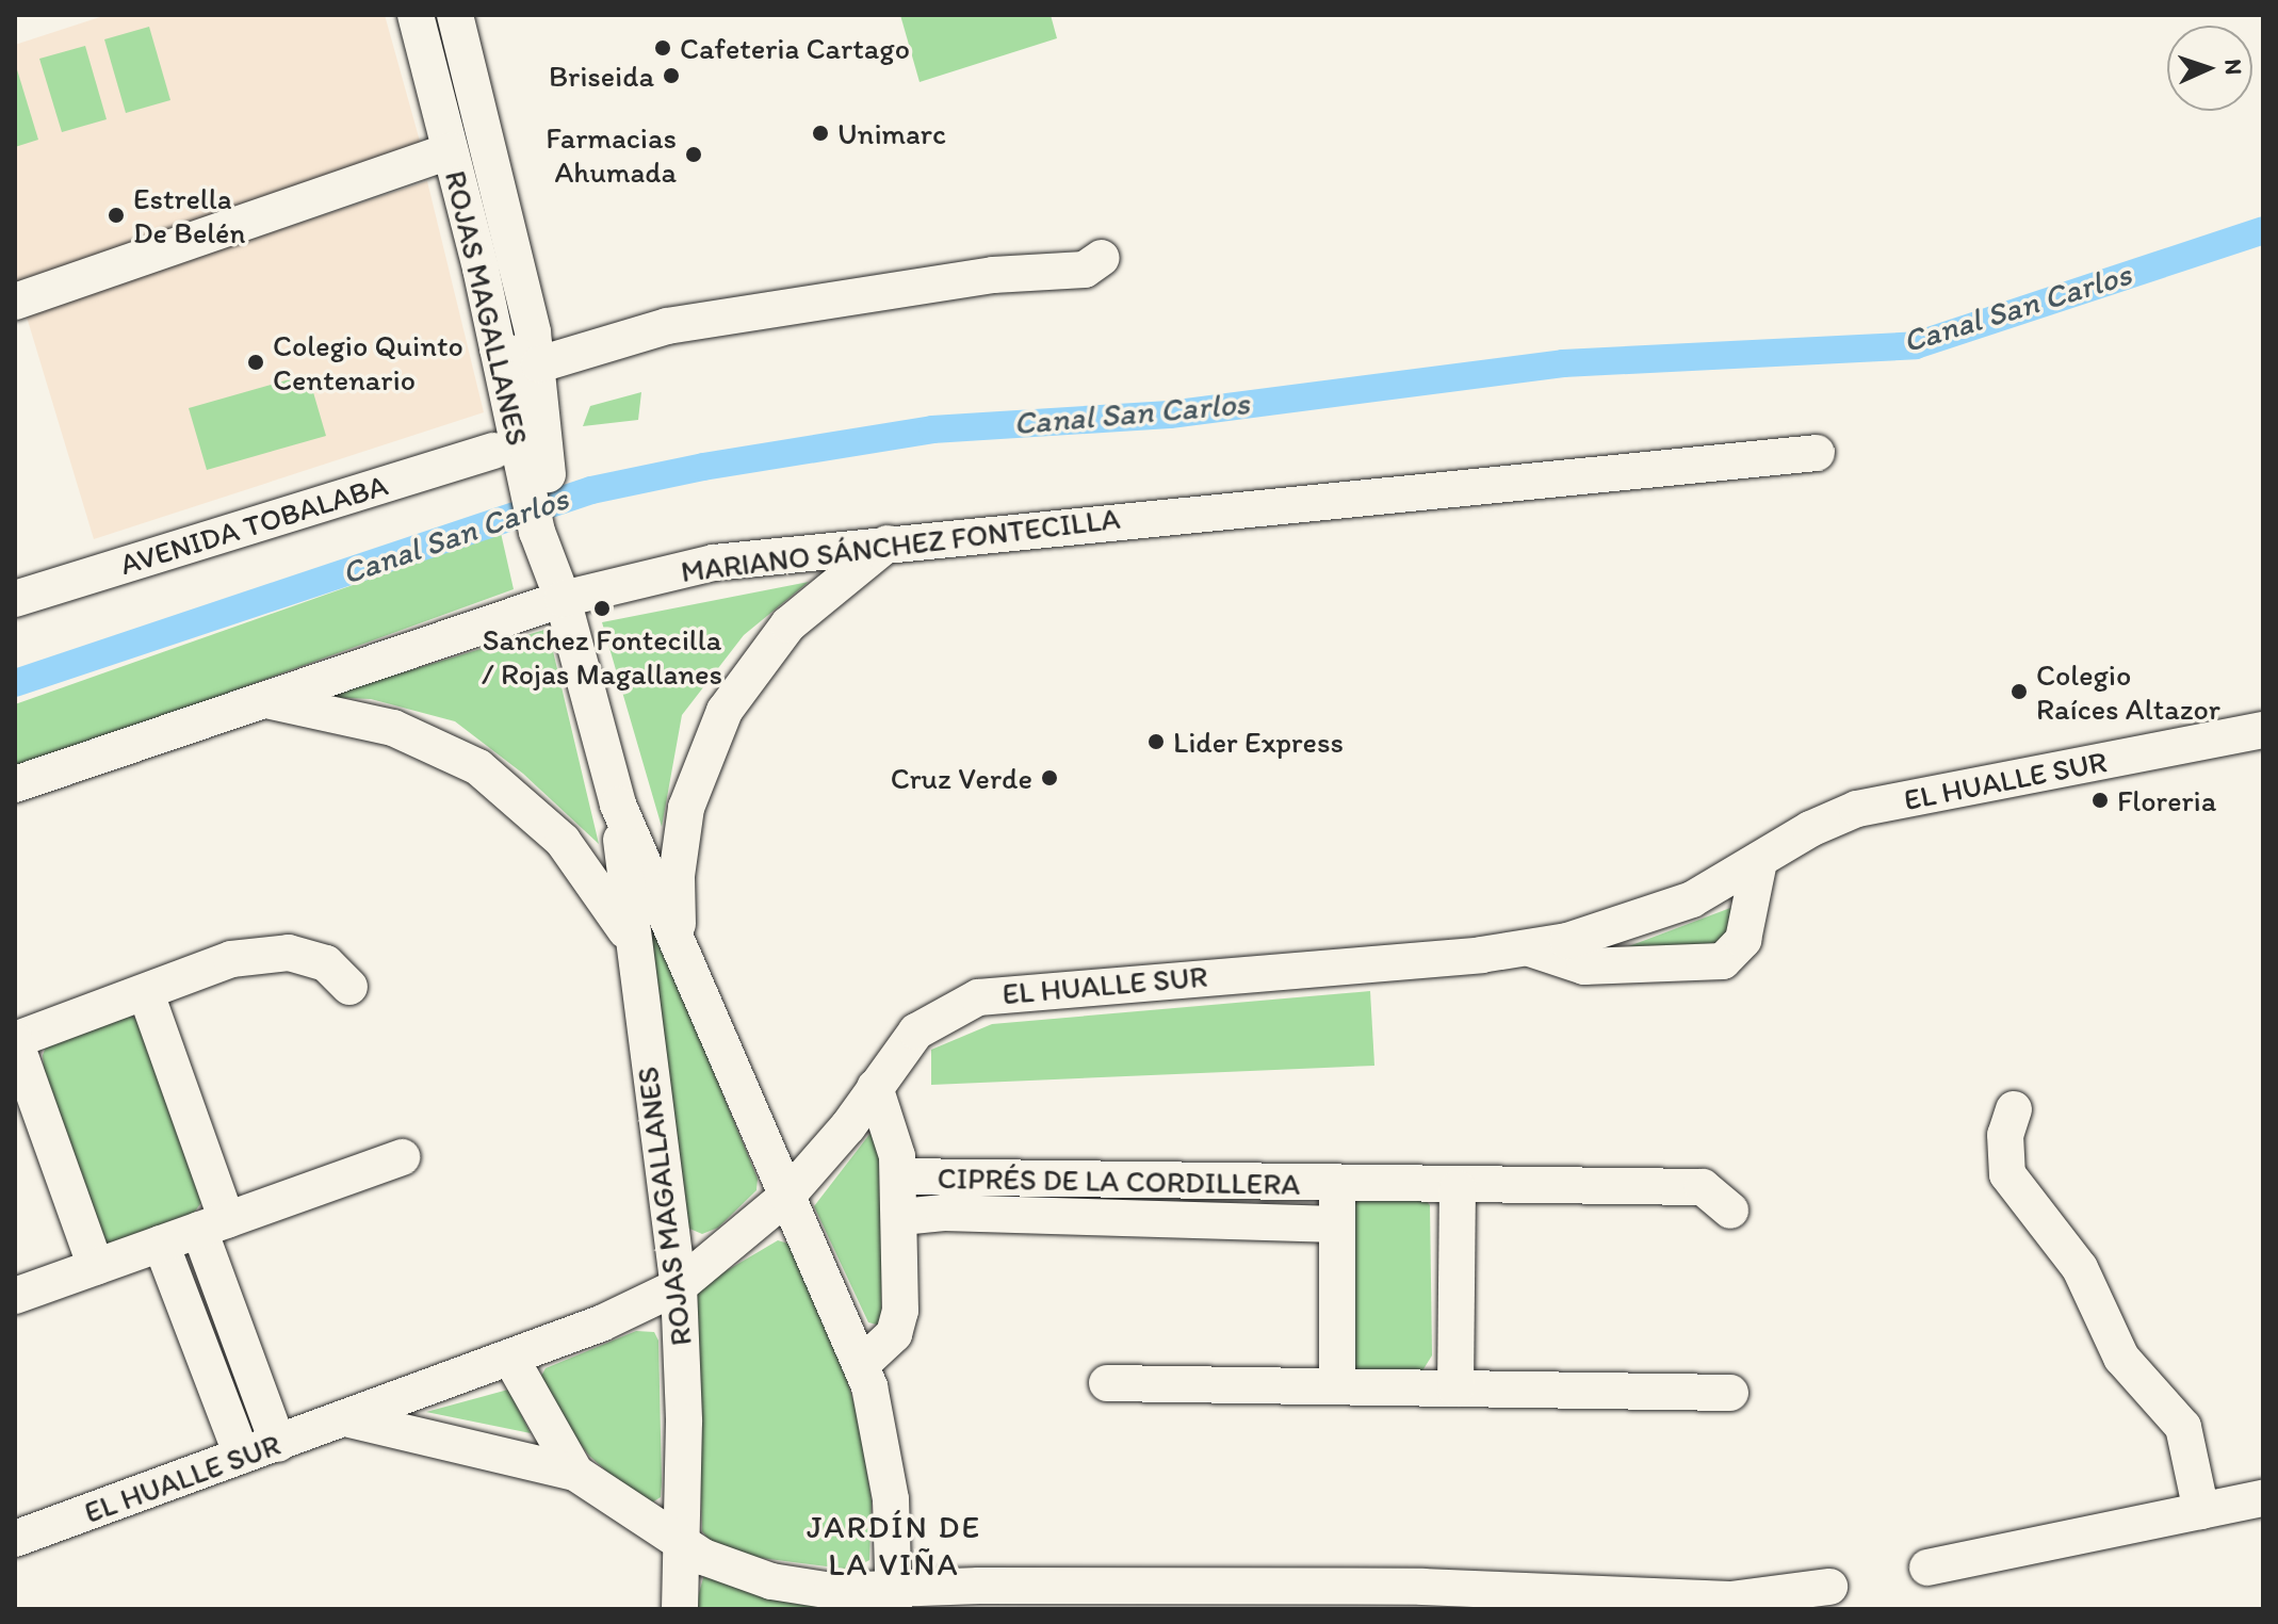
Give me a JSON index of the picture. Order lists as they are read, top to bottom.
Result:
{
  "streets": {
    "street": [
      "ROJAS MAGALLANES",
      "AVENIDA TOBALABA",
      "MARIANO SÁNCHEZ FONTECILLA",
      "EL HUALLE SUR",
      "CIPRÉS DE LA CORDILLERA"
    ]
  },
  "crossings": [
    ["ROJAS MAGALLANES", "MARIANO SÁNCHEZ FONTECILLA"],
    ["ROJAS MAGALLANES", "EL HUALLE SUR"]
  ],
  "districts": ["JARDÍN DE LA VIÑA"],
  "water": ["Canal San Carlos"],
  "places": [
    "Cafeteria Cartago",
    "Briseida",
    "Unimarc",
    "Farmacias Ahumada",
    "Estrella De Belén",
    "Colegio Quinto Centenario",
    "Sanchez Fontecilla / Rojas Magallanes",
    "Colegio Raíces Altazor",
    "Lider Express",
    "Cruz Verde",
    "Floreria"
  ],
  "north": "right"
}
